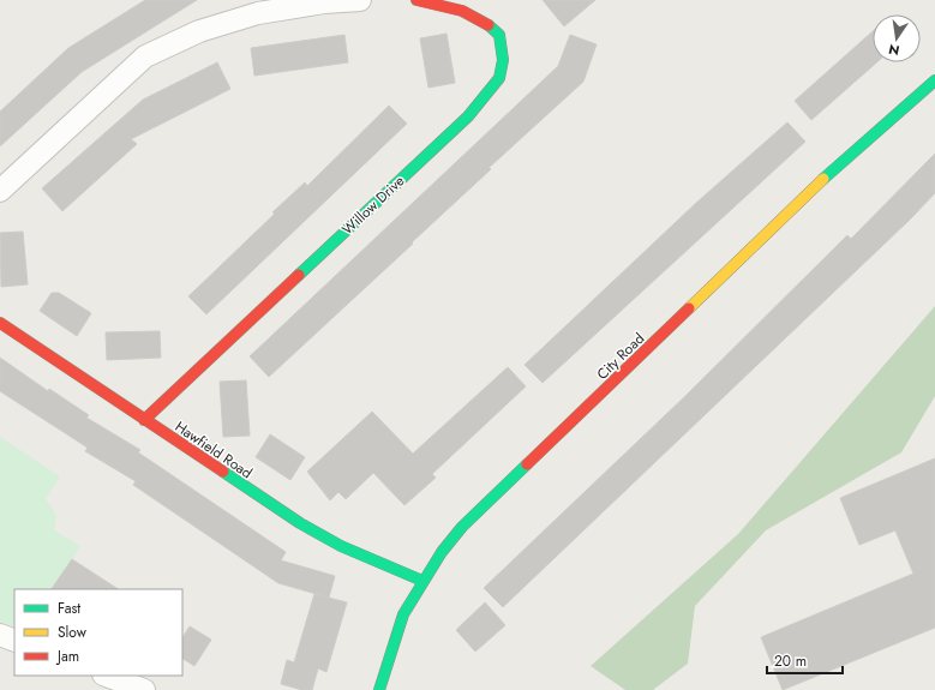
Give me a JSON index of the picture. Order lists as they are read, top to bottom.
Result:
{
  "streets": {
    "street": ["Willow Drive", "City Road", "Hawfield Road"]
  },
  "crossings": [
    ["Willow Drive", "Hawfield Road"],
    ["City Road", "Hawfield Road"]
  ],
  "legend": ["Fast", "Slow", "Jam"],
  "scale_bar": "20 m",
  "north": "bottom"
}
